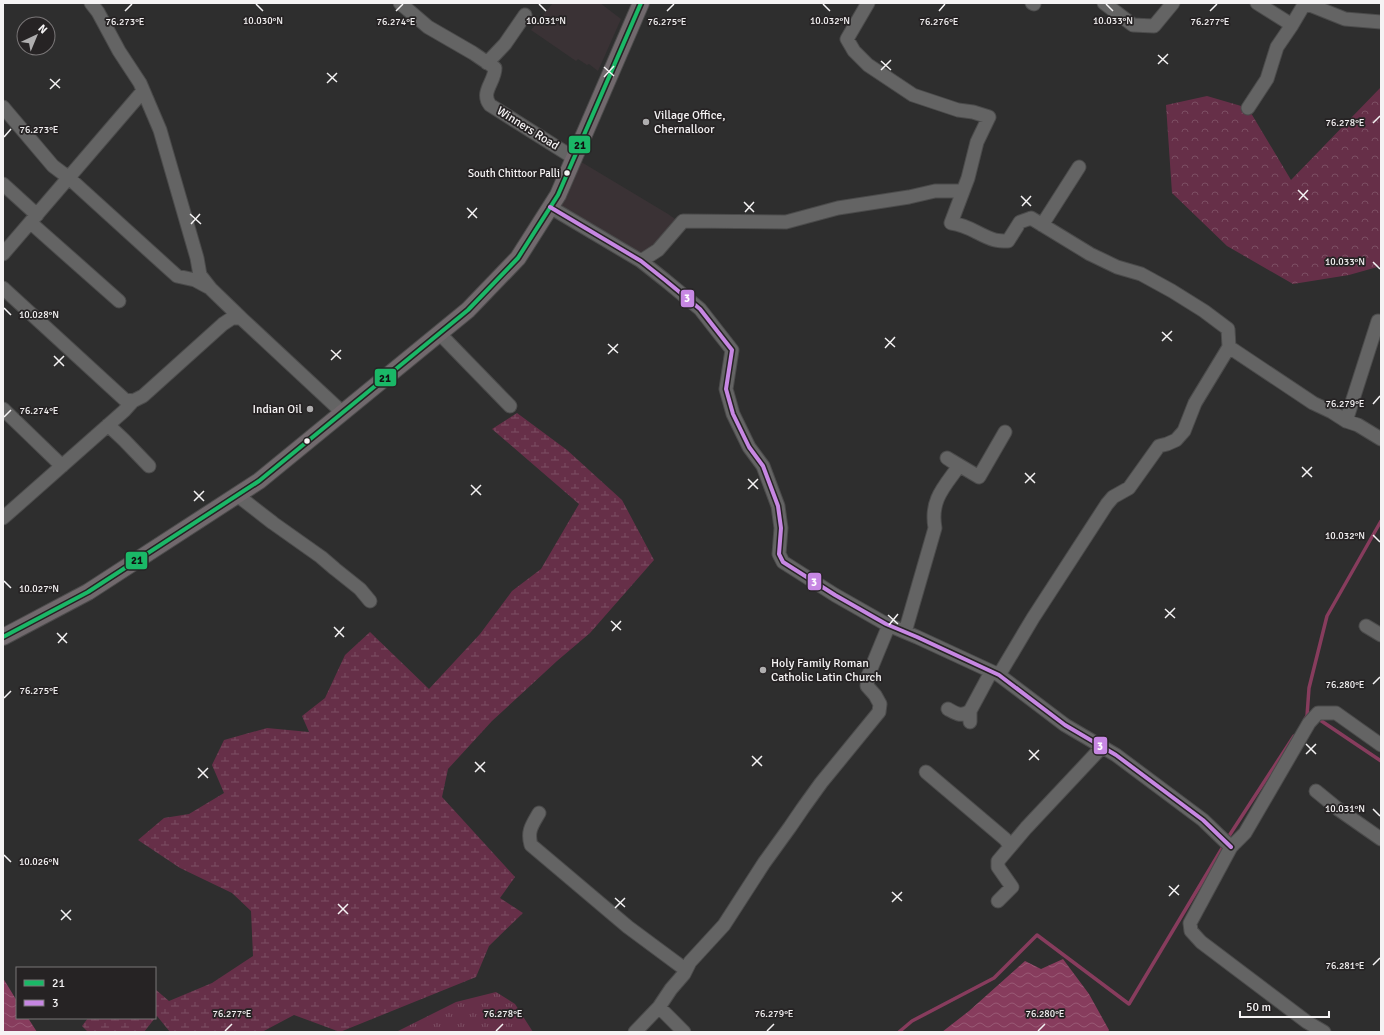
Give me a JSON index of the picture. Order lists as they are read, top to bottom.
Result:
{
  "streets": {
    "street": ["Winners Road"]
  },
  "places": [
    "Village Office, Chernalloor",
    "South Chittoor Palli",
    "Indian Oil",
    "Holy Family Roman Catholic Latin Church"
  ],
  "lines": ["transit line 21", "transit line 3"],
  "legend": ["21", "3"],
  "scale_bar": "50 m",
  "north": "top right",
  "coordinates": [
    "10.030°N",
    "10.031°N",
    "10.032°N",
    "10.033°N",
    "76.273°E",
    "76.274°E",
    "76.275°E",
    "76.276°E",
    "76.277°E",
    "76.278°E",
    "10.028°N",
    "76.279°E",
    "10.027°N",
    "76.280°E",
    "10.026°N",
    "76.281°E"
  ]
}
